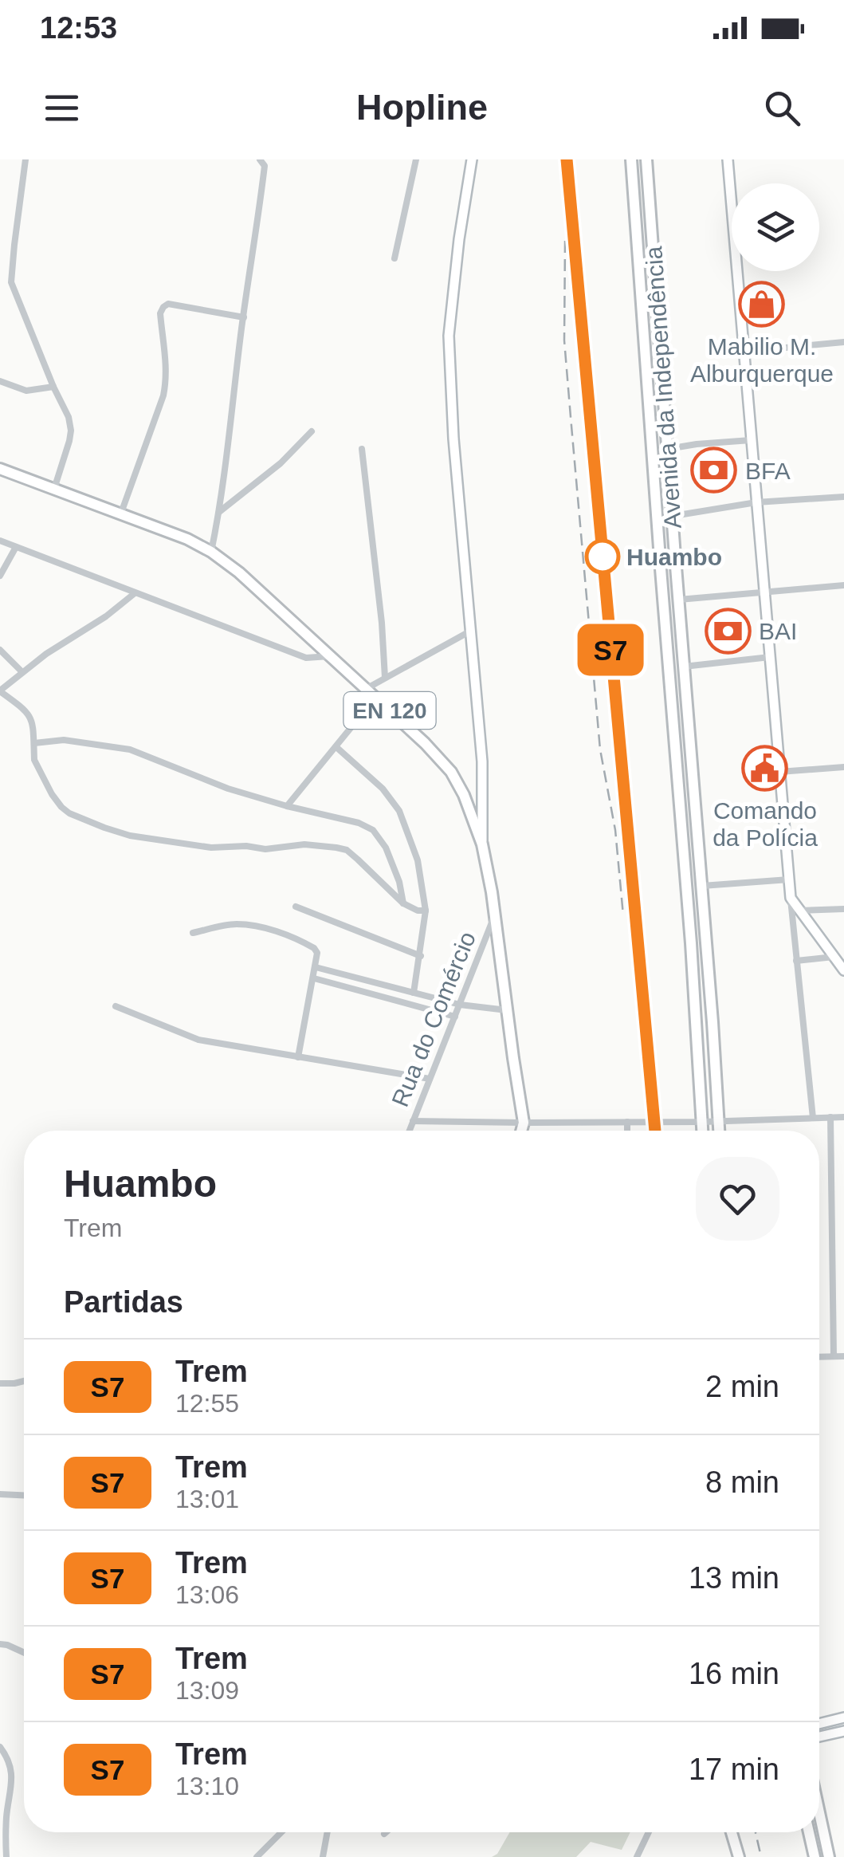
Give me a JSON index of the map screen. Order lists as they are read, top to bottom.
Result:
{
  "streets": {
    "main road": ["Avenida da Independência", "EN 120"],
    "street": ["Rua do Comércio"]
  },
  "crossings": [
    ["EN 120", "Rua do Comércio"]
  ],
  "places": {
    "shop": ["Mabilio M. Alburquerque"],
    "bank": ["BFA", "BAI"],
    "other": ["Huambo"],
    "public building": ["Comando da Polícia"]
  },
  "page": {
    "status": "12:53",
    "header": "Hopline",
    "on_map": "S7",
    "heading": [
      ["Huambo", "Trem"],
      "Partidas"
    ],
    "list": [
      {
        "mark": "S7",
        "name": "Trem",
        "note": "12:55",
        "value": "2 min"
      },
      {
        "mark": "S7",
        "name": "Trem",
        "note": "13:01",
        "value": "8 min"
      },
      {
        "mark": "S7",
        "name": "Trem",
        "note": "13:06",
        "value": "13 min"
      },
      {
        "mark": "S7",
        "name": "Trem",
        "note": "13:09",
        "value": "16 min"
      },
      {
        "mark": "S7",
        "name": "Trem",
        "note": "13:10",
        "value": "17 min"
      }
    ]
  }
}
